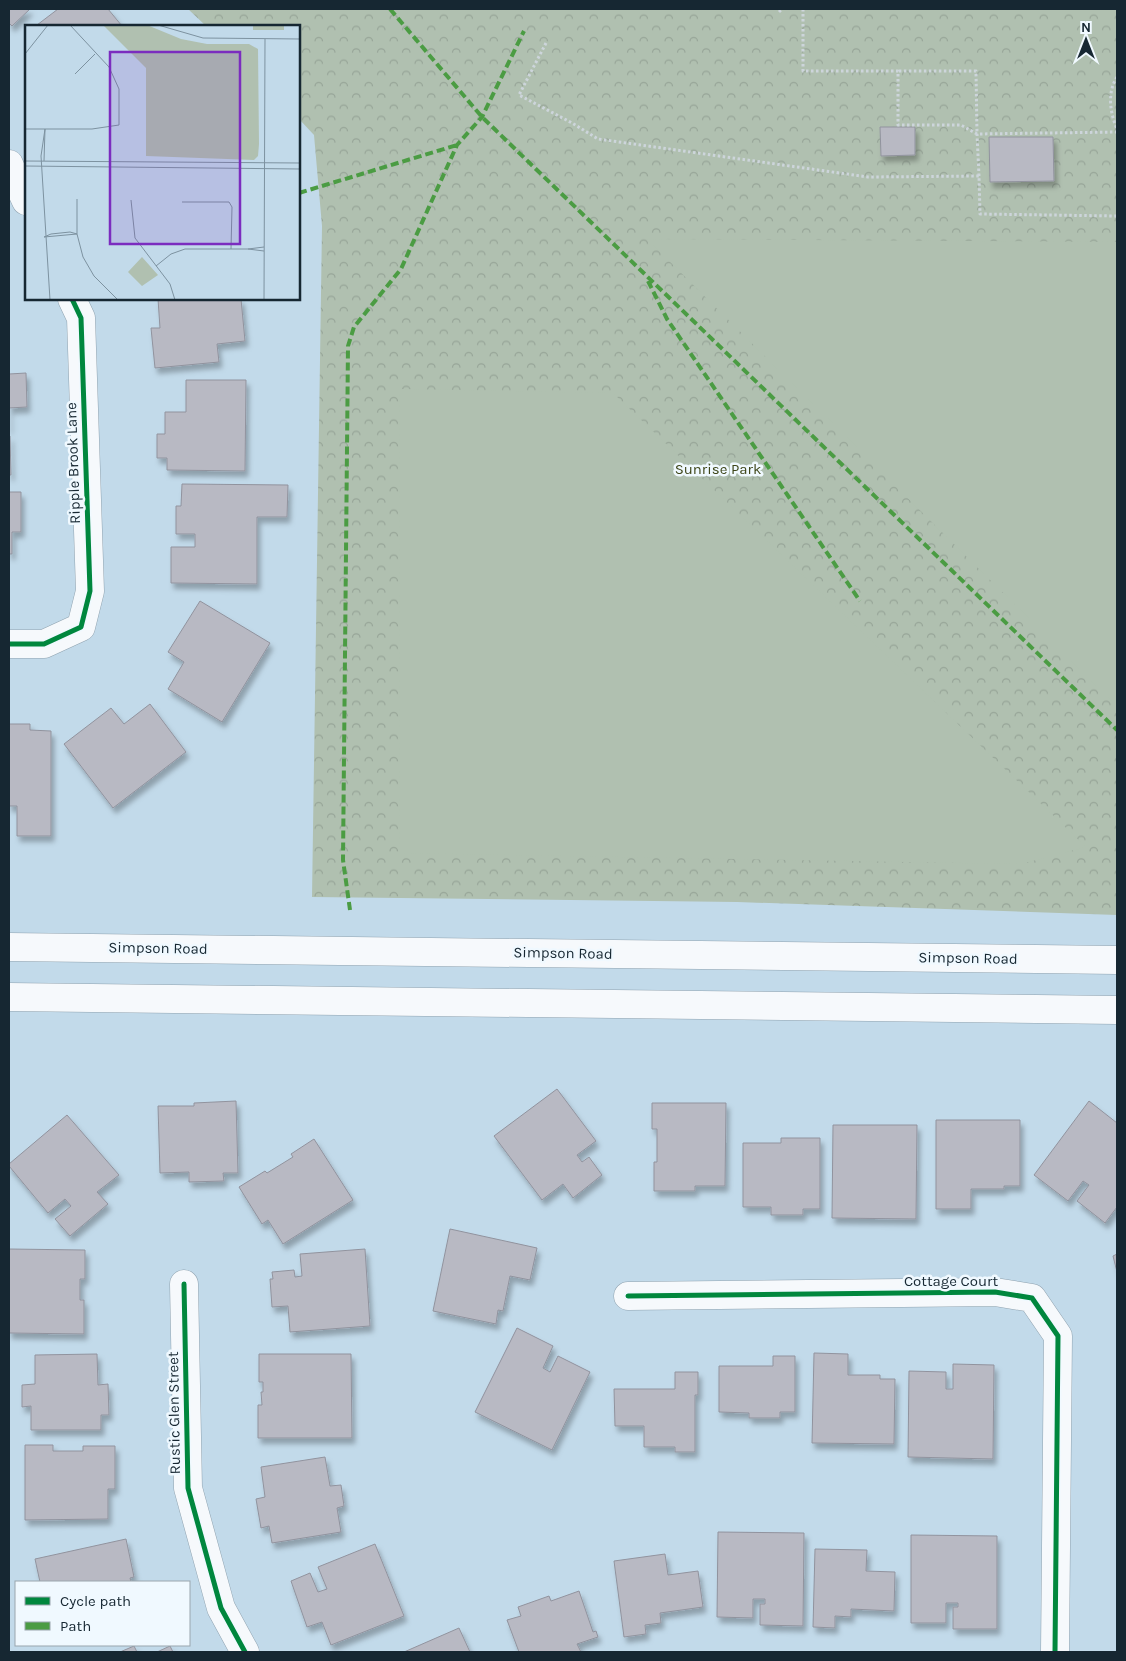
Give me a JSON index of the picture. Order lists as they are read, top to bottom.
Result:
{
  "streets": {
    "main road": [
      "Ripple Brook Lane",
      "Simpson Road",
      "Cottage Court",
      "Rustic Glen Street"
    ]
  },
  "parks": ["Sunrise Park"],
  "legend": ["Cycle path", "Path"],
  "north": "top"
}
